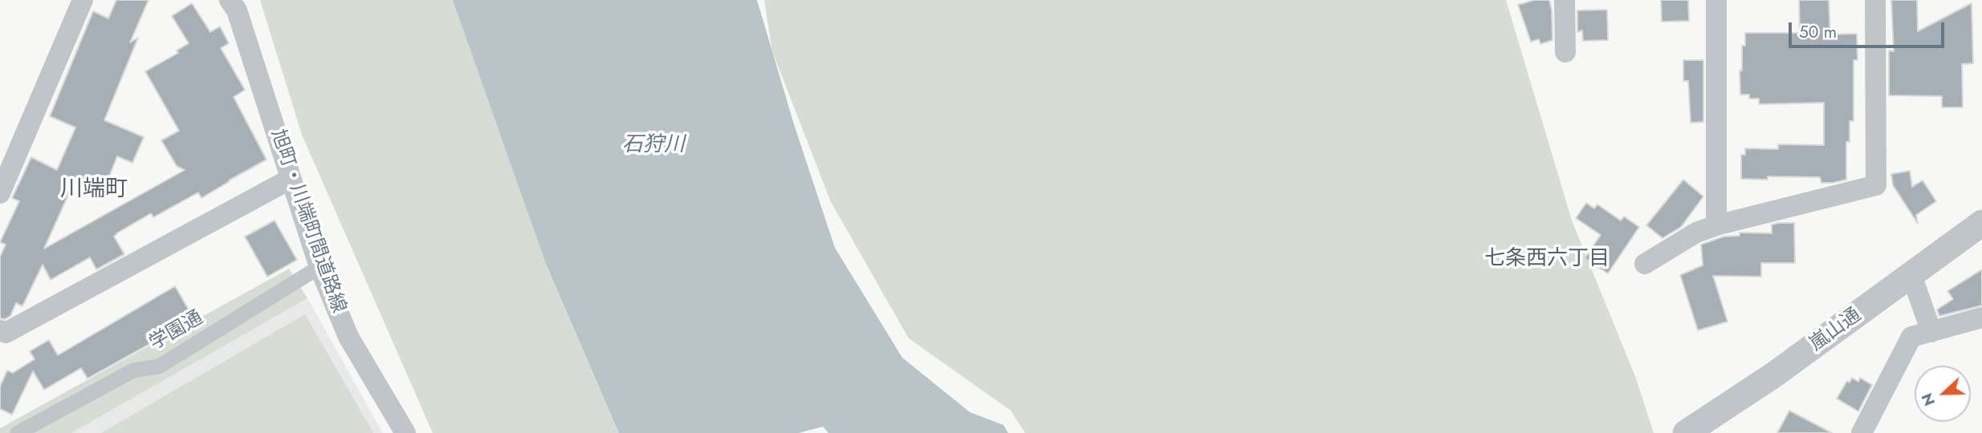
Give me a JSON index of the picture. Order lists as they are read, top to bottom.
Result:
{
  "streets": {
    "street": ["旭町・川端町間道路線", "嵐山通", "学園通"]
  },
  "crossings": [
    ["旭町・川端町間道路線", "学園通"]
  ],
  "districts": ["川端町", "七条西六丁目"],
  "water": ["石狩川"],
  "scale_bar": "50 m",
  "north": "left"
}
